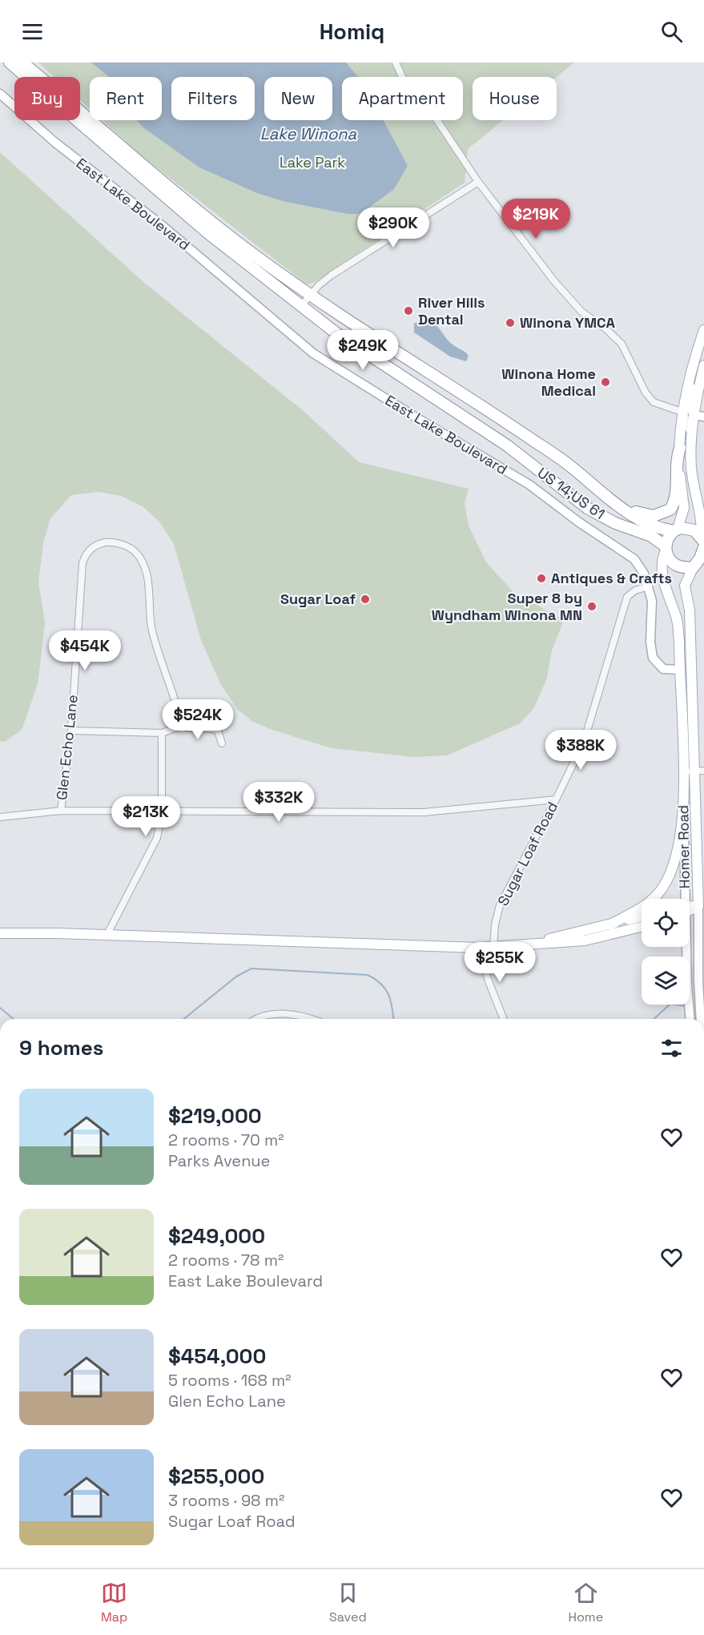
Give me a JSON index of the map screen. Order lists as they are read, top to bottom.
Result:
{
  "streets": {
    "highway": ["US 14;US 61"],
    "main road": ["Homer Road"],
    "street": ["East Lake Boulevard", "Glen Echo Lane", "Sugar Loaf Road"]
  },
  "crossings": [
    ["East Lake Boulevard", "Homer Road"],
    ["East Lake Boulevard", "Sugar Loaf Road"],
    ["US 14;US 61", "Homer Road"]
  ],
  "water": ["Lake Winona"],
  "parks": ["Lake Park"],
  "places": [
    "River Hills Dental",
    "Winona YMCA",
    "Winona Home Medical",
    "Antiques & Crafts",
    "Sugar Loaf",
    "Super 8 by Wyndham Winona MN"
  ],
  "page": {
    "header": "Homiq",
    "chip": [
      "Buy",
      "Rent",
      "Filters",
      "New",
      "Apartment",
      "House"
    ],
    "price": [
      "$219K",
      "$290K",
      "$249K",
      "$454K",
      "$524K",
      "$388K",
      "$332K",
      "$213K",
      "$255K"
    ],
    "heading": "9 homes",
    "list": [
      {
        "name": "$219,000",
        "note": "2 rooms · 70 m² · Parks Avenue"
      },
      {
        "name": "$249,000",
        "note": "2 rooms · 78 m² · East Lake Boulevard"
      },
      {
        "name": "$454,000",
        "note": "5 rooms · 168 m² · Glen Echo Lane"
      },
      {
        "name": "$255,000",
        "note": "3 rooms · 98 m² · Sugar Loaf Road"
      }
    ],
    "tabs": ["Map", "Saved", "Home"]
  }
}
